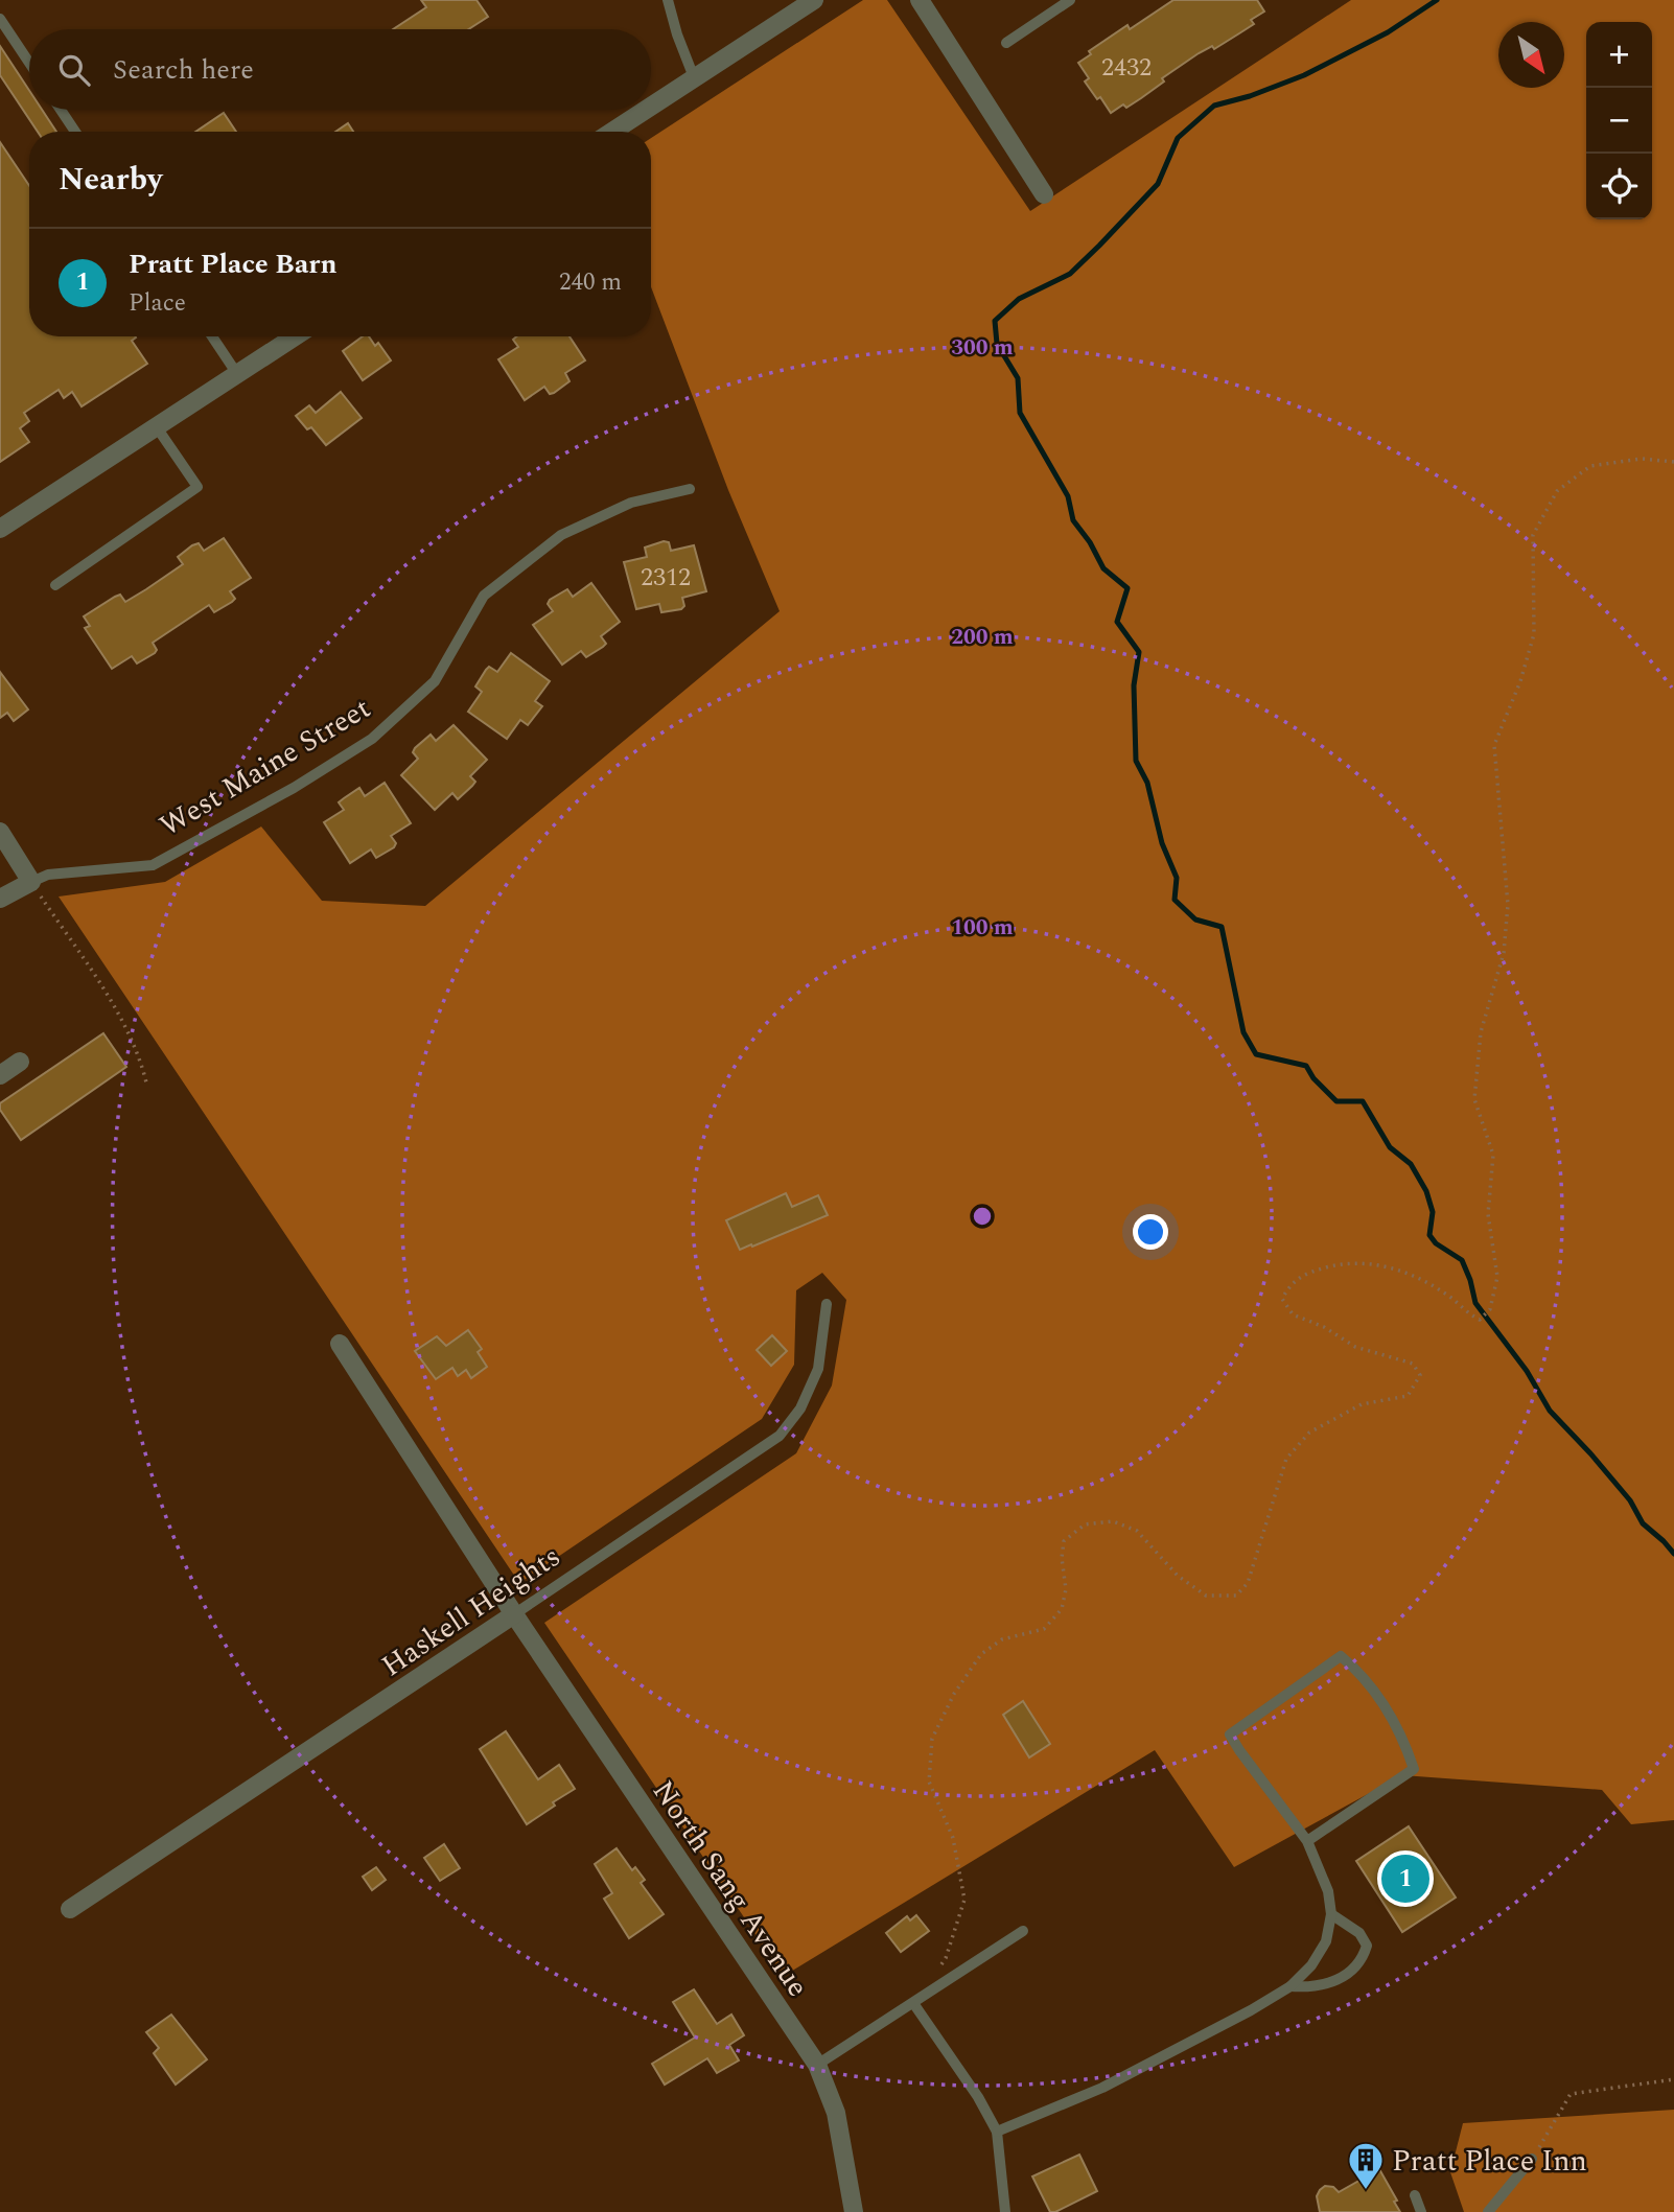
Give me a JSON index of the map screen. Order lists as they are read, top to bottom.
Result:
{
  "streets": {
    "street": ["West Maine Street", "Haskell Heights", "North Sang Avenue"]
  },
  "crossings": [
    ["Haskell Heights", "North Sang Avenue"]
  ],
  "places": {
    "building": ["Pratt Place Inn"]
  },
  "house_numbers": ["2432", "2312"],
  "north": "bottom right",
  "page": {
    "map_buttons": ["+", "−"],
    "search": "Search here",
    "heading": "Nearby",
    "list": [
      {
        "mark": "1",
        "name": "Pratt Place Barn",
        "note": "Place",
        "value": "240 m"
      }
    ],
    "pins": "1"
  },
  "rings": ["300 m", "200 m", "100 m"]
}
